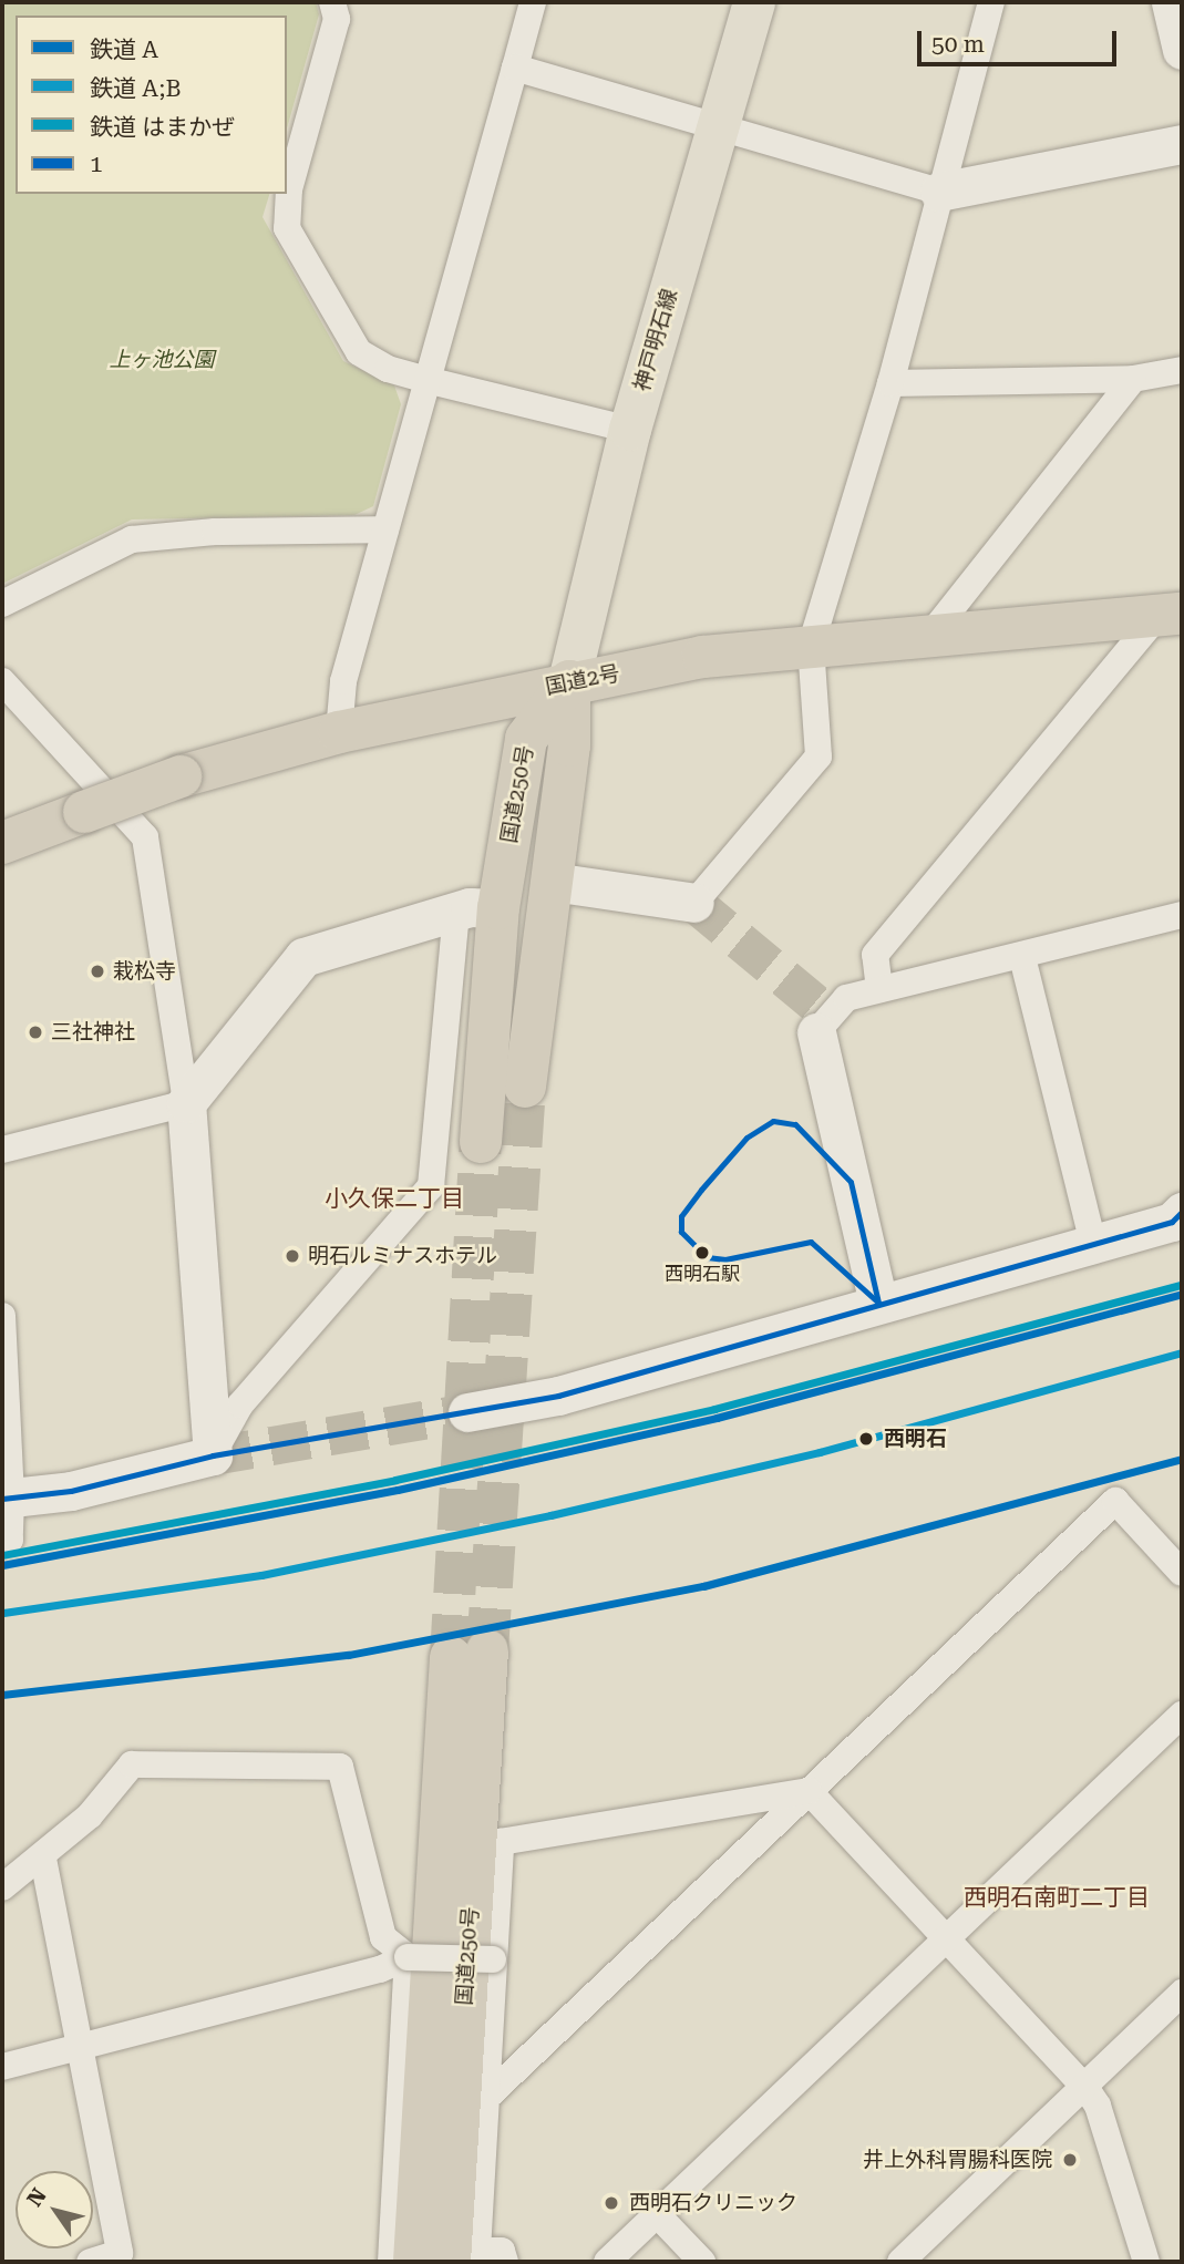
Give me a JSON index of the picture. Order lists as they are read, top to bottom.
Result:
{
  "streets": {
    "highway": ["国道2号", "国道250号"],
    "main road": ["神戸明石線"]
  },
  "crossings": [
    ["神戸明石線", "国道2号"],
    ["神戸明石線", "国道250号"],
    ["国道2号", "国道250号"]
  ],
  "districts": ["小久保二丁目", "西明石南町二丁目"],
  "parks": ["上ヶ池公園"],
  "places": [
    "栽松寺",
    "三社神社",
    "西明石駅",
    "明石ルミナスホテル",
    "西明石",
    "井上外科胃腸科医院",
    "西明石クリニック"
  ],
  "lines": [
    "transit line 1",
    "rail line はまかぜ",
    "rail line A",
    "rail line A;B"
  ],
  "legend": [
    "鉄道 A",
    "鉄道 A;B",
    "鉄道 はまかぜ",
    "1"
  ],
  "scale_bar": "50 m",
  "north": "top left"
}
